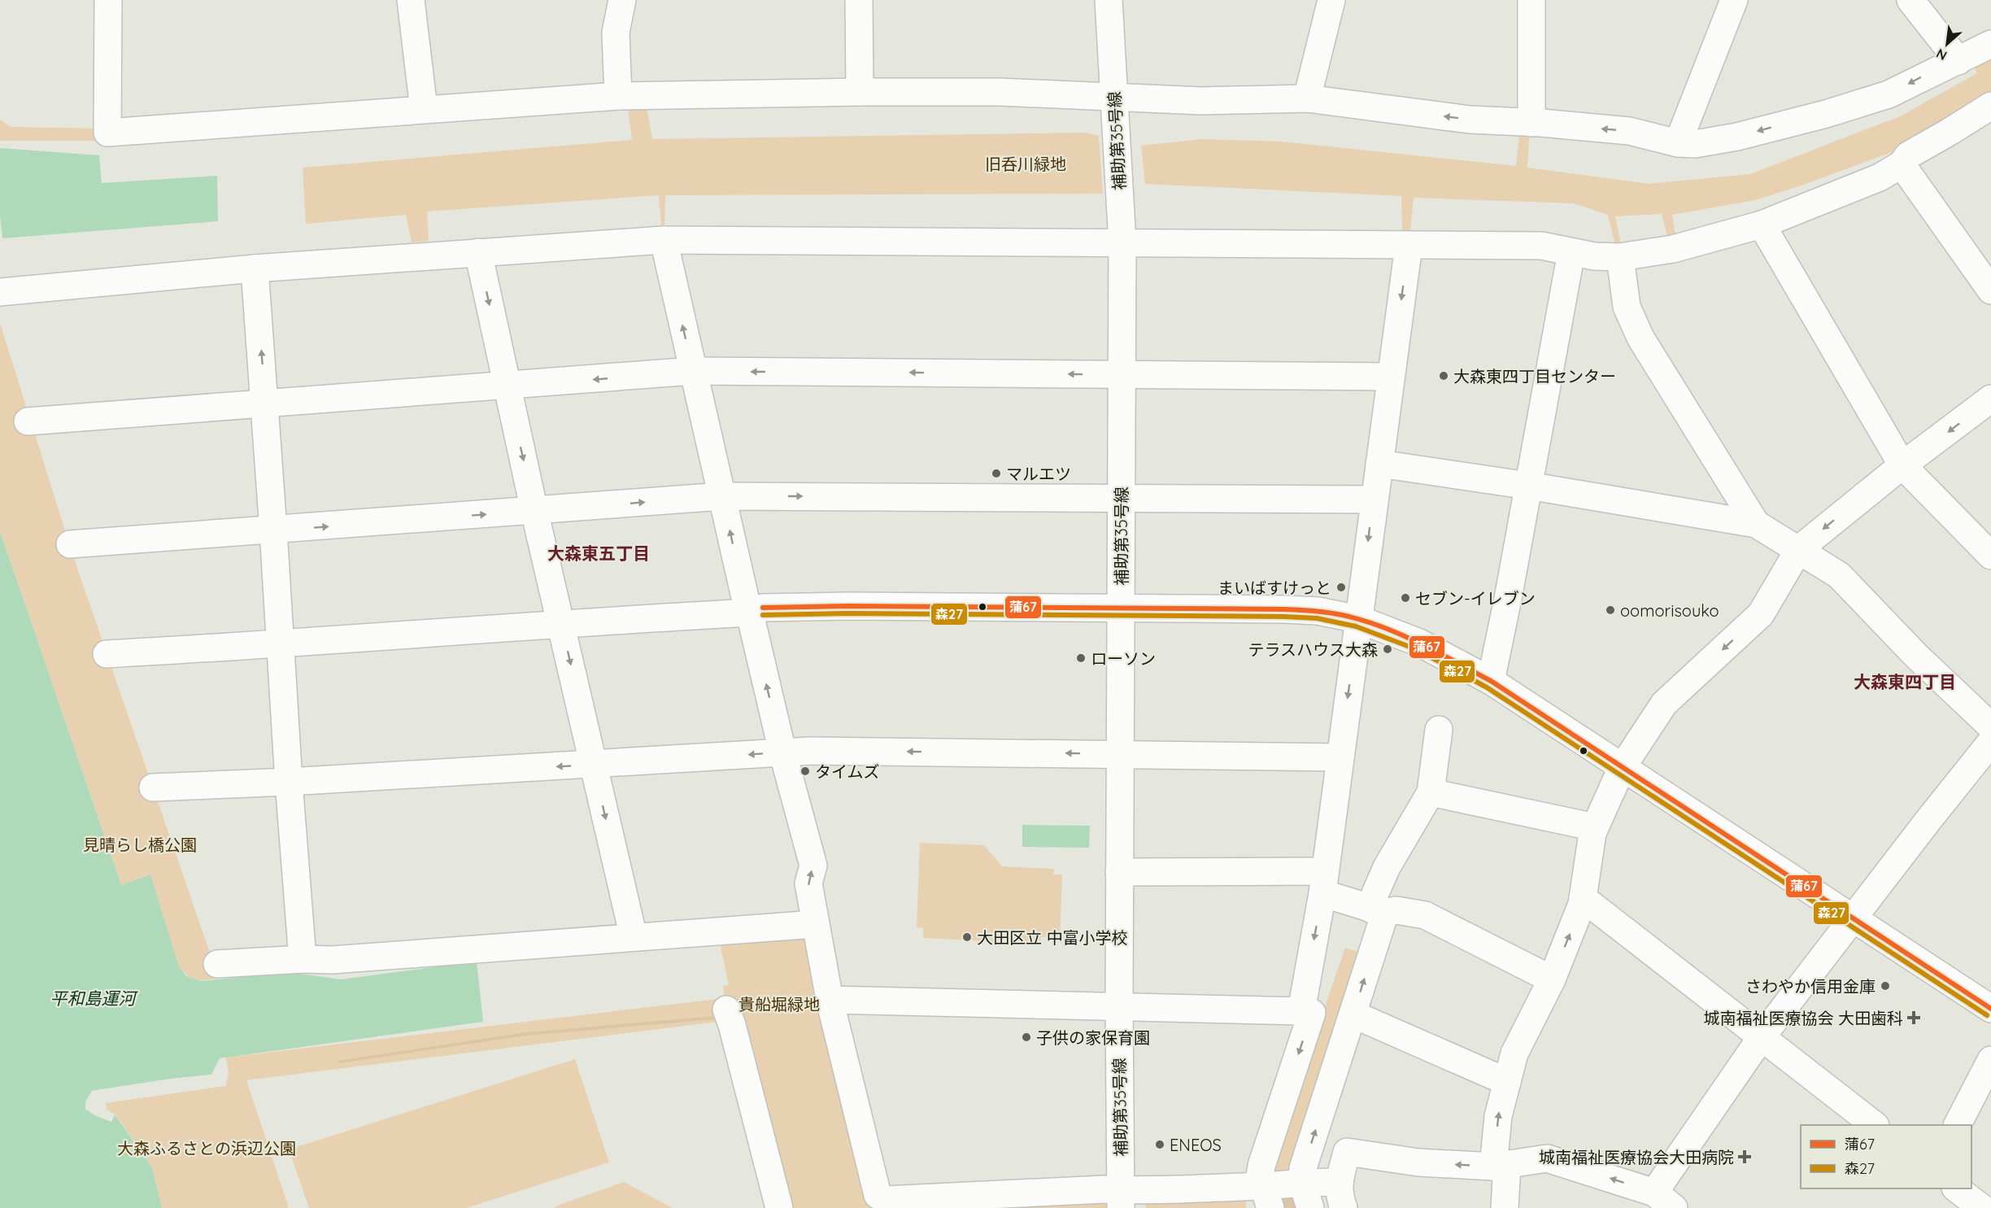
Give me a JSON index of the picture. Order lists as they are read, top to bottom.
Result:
{
  "streets": {
    "street": ["補助第35号線"]
  },
  "districts": ["大森東五丁目", "大森東四丁目"],
  "water": ["平和島運河"],
  "parks": [
    "旧呑川緑地",
    "見晴らし橋公園",
    "貴船堀緑地",
    "大森ふるさとの浜辺公園"
  ],
  "places": {
    "other": [
      "大森東四丁目センター",
      "マルエツ",
      "まいばすけっと",
      "セブン-イレブン",
      "oomorisouko",
      "テラスハウス大森",
      "ローソン",
      "タイムズ",
      "大田区立 中富小学校",
      "さわやか信用金庫",
      "子供の家保育園",
      "ENEOS"
    ],
    "health": ["城南福祉医療協会 大田歯科", "城南福祉医療協会大田病院"]
  },
  "lines": ["transit line 蒲67", "transit line 森27"],
  "legend": ["蒲67", "森27"],
  "north": "bottom left"
}
